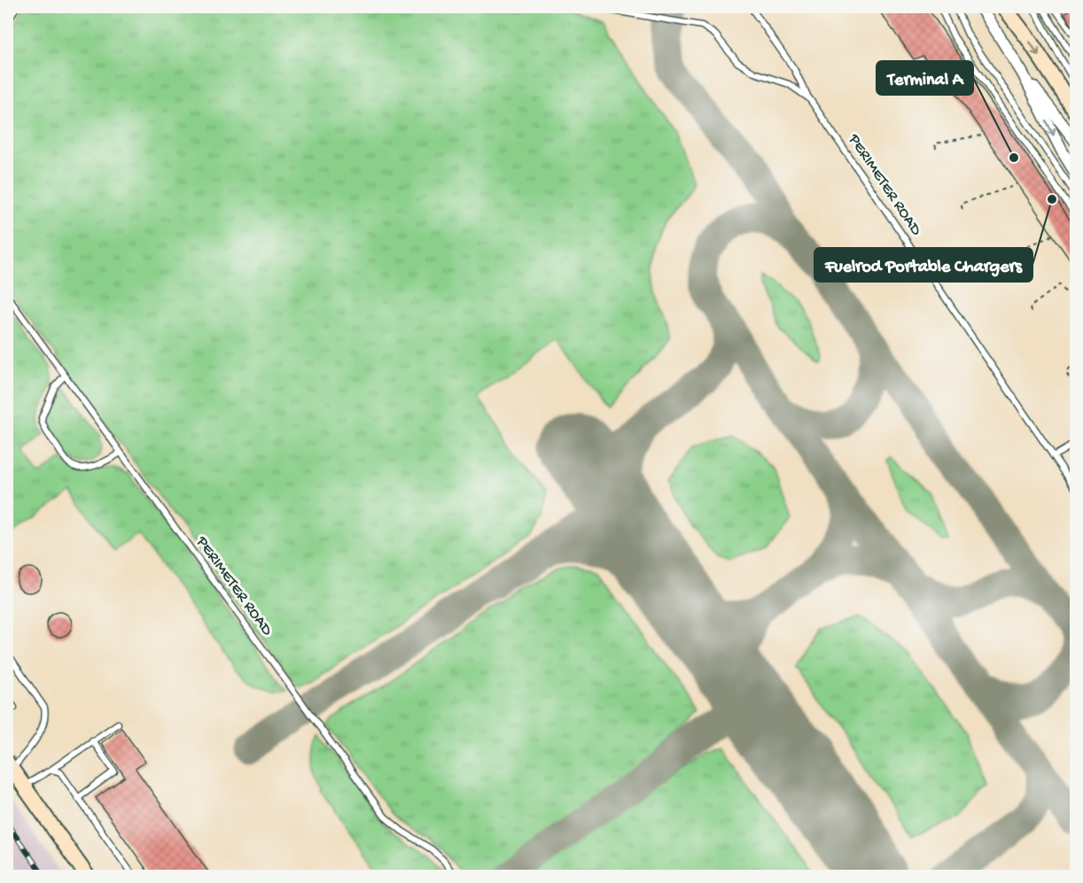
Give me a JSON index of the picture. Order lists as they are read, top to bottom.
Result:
{
  "streets": {
    "lane": ["PERIMETER ROAD"]
  },
  "places": ["Terminal A", "Fuelrod Portable Chargers"]
}
